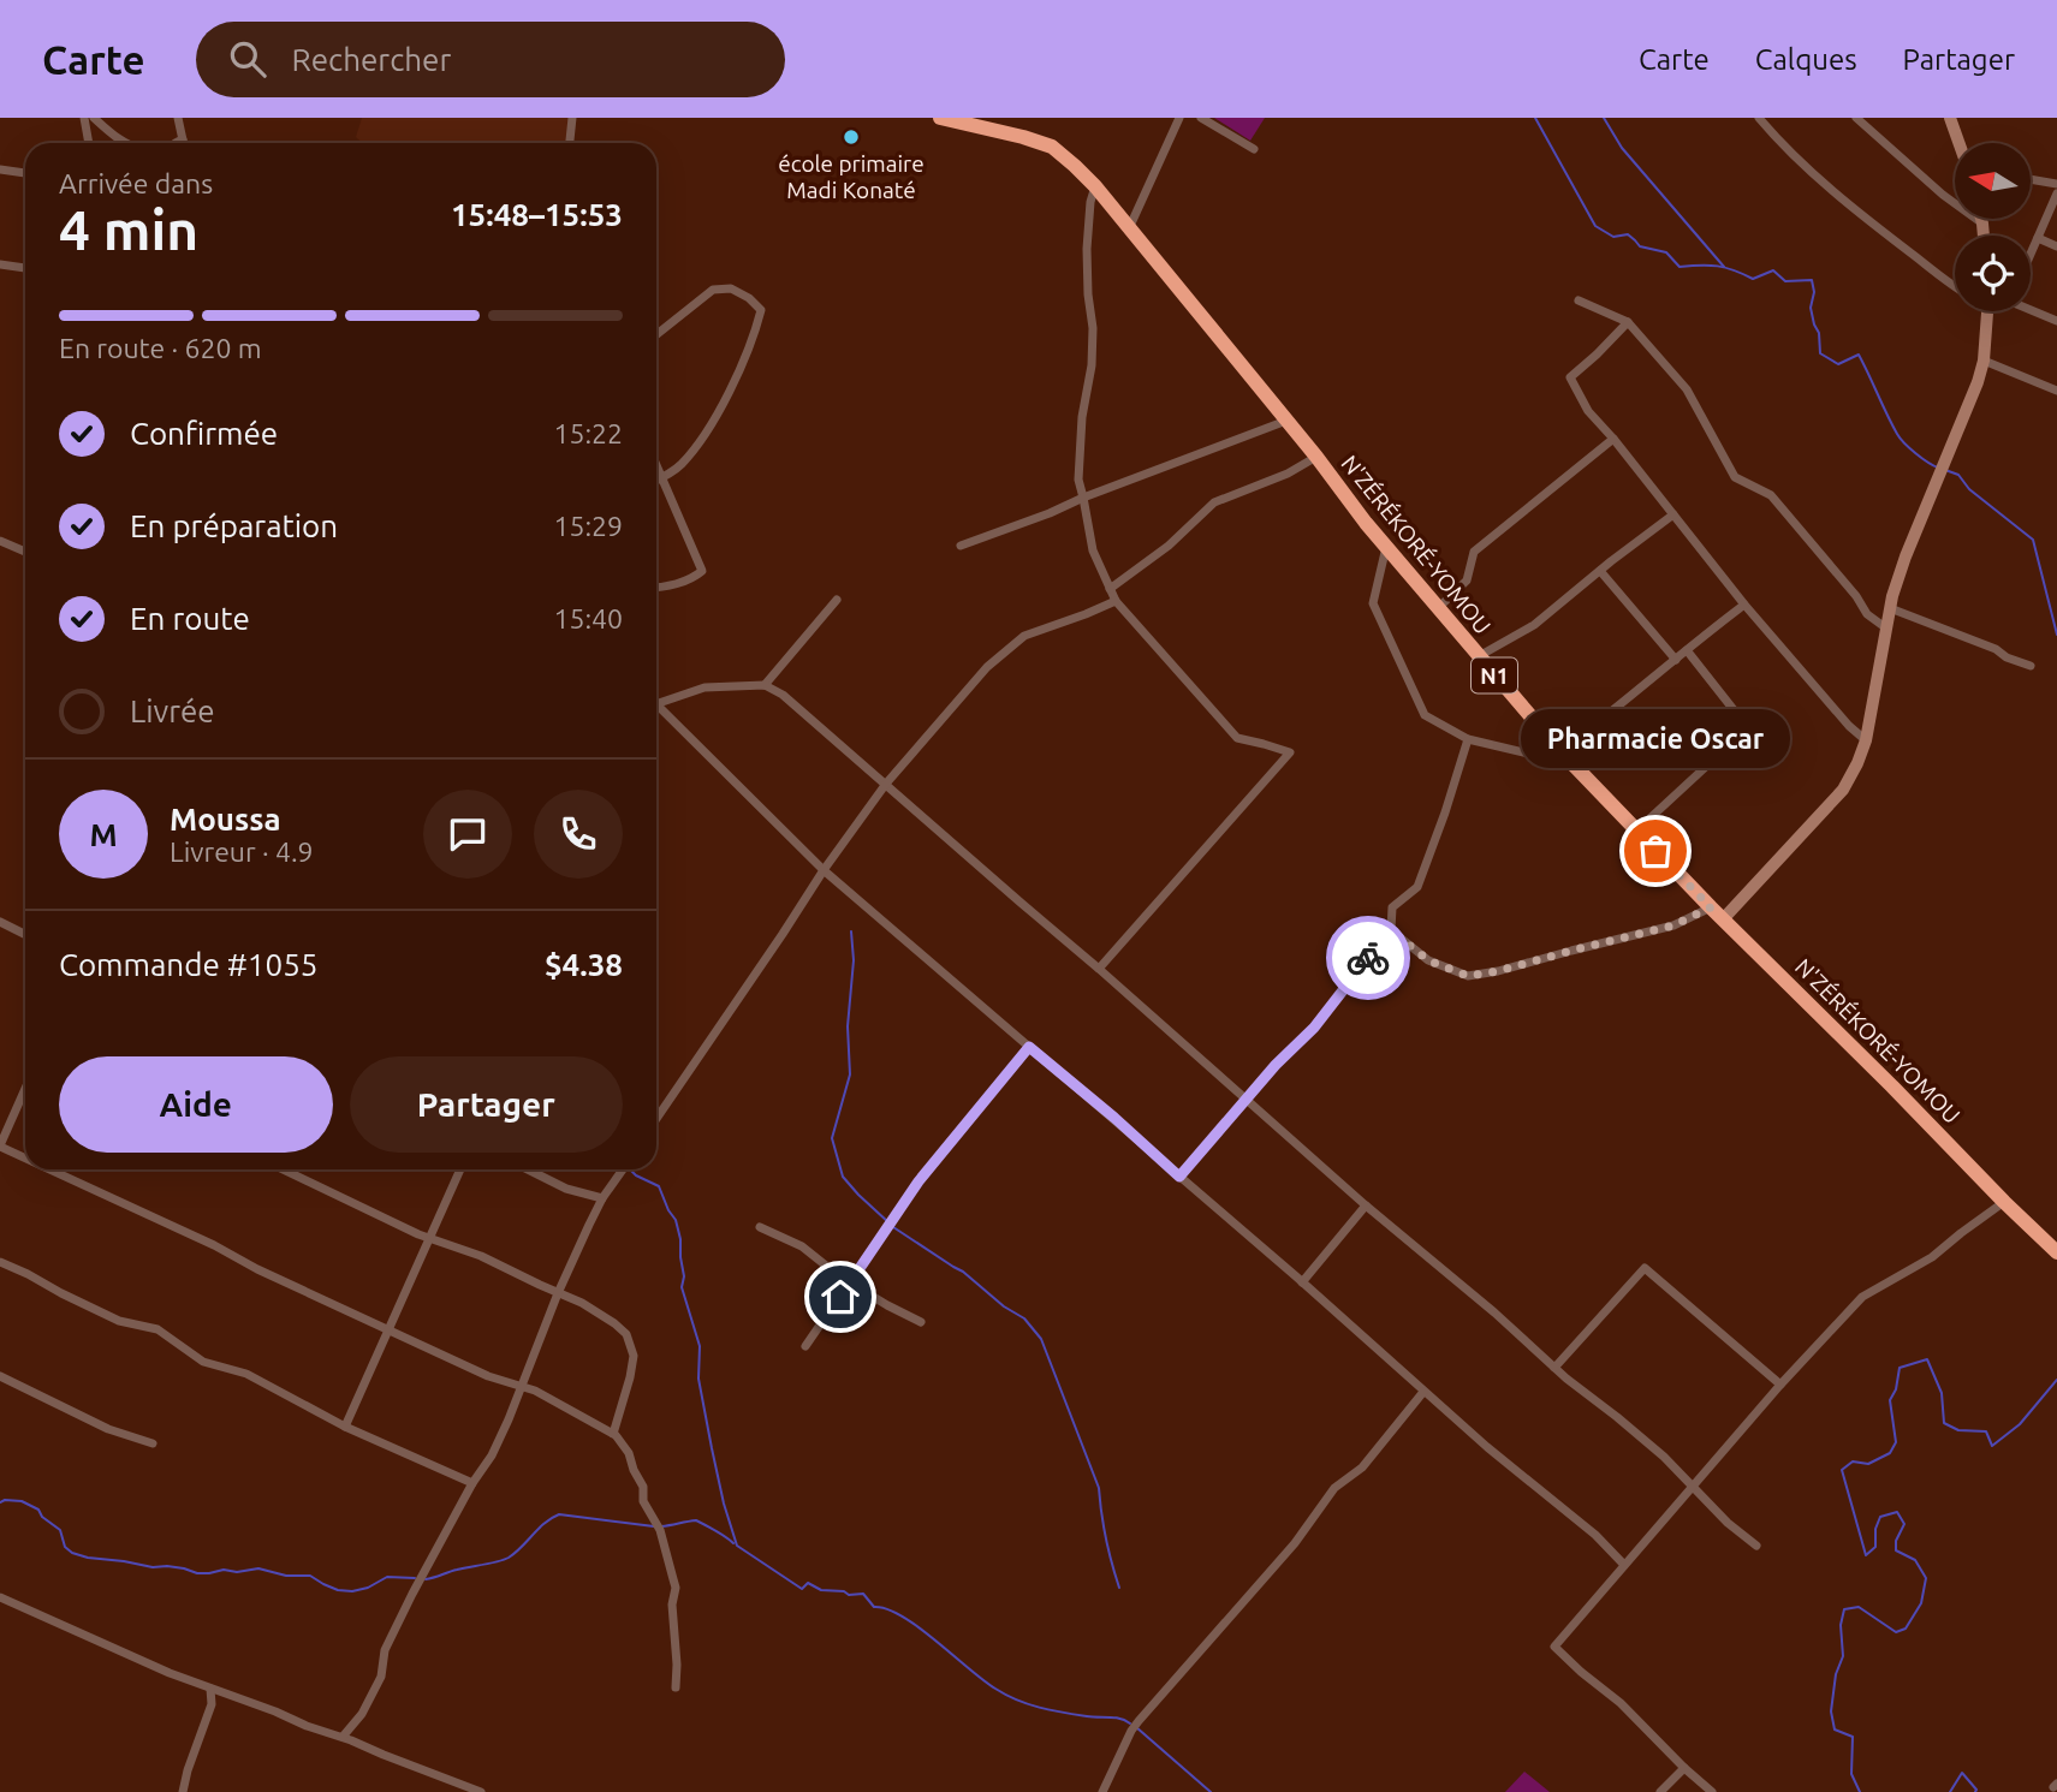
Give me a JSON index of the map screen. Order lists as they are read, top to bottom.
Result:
{
  "streets": {
    "highway": ["N'ZÉRÉKORÉ-YOMOU", "N1"]
  },
  "places": ["école primaire Madi Konaté", "Pharmacie Oscar"],
  "north": "left",
  "page": {
    "header": "Carte",
    "search": "Rechercher",
    "nav": ["Carte", "Calques", "Partager"],
    "heading": ["4 min", "Arrivée dans", "15:48–15:53"],
    "panel": [
      "Moussa",
      "Livreur · 4.9",
      "Commande #1055",
      "$4.38"
    ],
    "bar": "En route · 620 m",
    "list": [
      ["Confirmée", "15:22"],
      ["En préparation", "15:29"],
      ["En route", "15:40"],
      "Livrée"
    ],
    "bubble": "Pharmacie Oscar",
    "round": "M",
    "buttons": ["Aide", "Partager"]
  }
}
